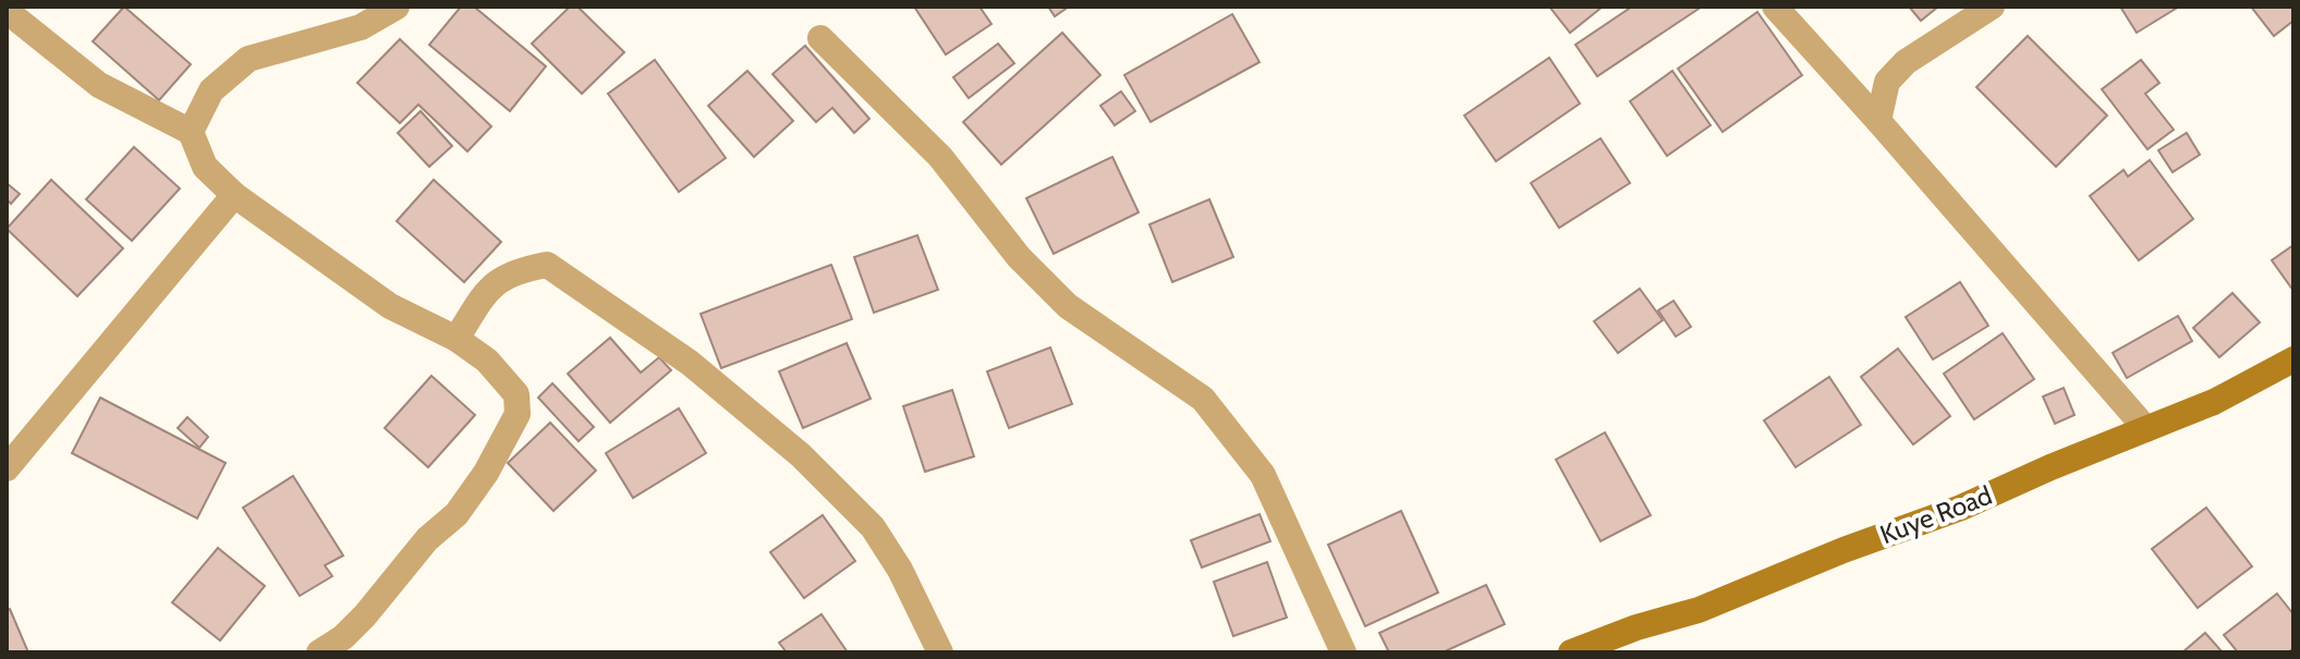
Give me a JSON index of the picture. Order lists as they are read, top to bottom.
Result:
{
  "streets": {
    "street": ["Kuye Road"]
  }
}
